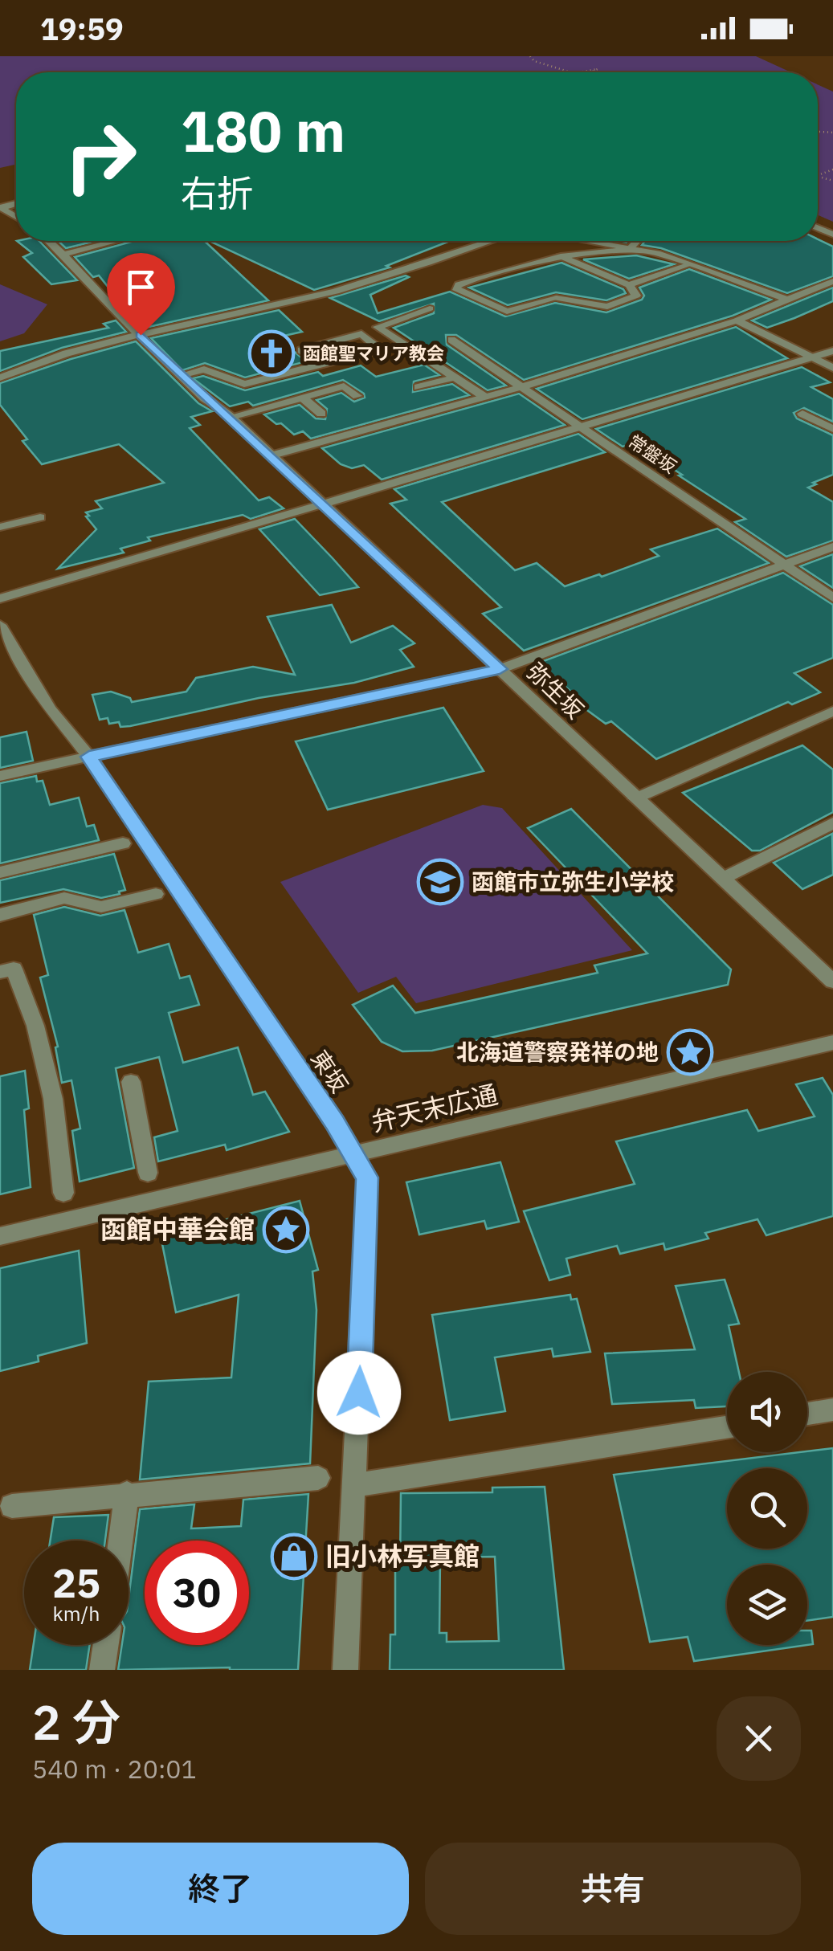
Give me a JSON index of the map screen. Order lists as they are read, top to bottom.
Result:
{
  "streets": {
    "street": [
      "常盤坂",
      "弥生坂",
      "東坂",
      "弁天末広通"
    ]
  },
  "crossings": [
    ["東坂", "弁天末広通"]
  ],
  "places": {
    "church": ["函館聖マリア教会"],
    "school or university": ["函館市立弥生小学校"],
    "place": ["北海道警察発祥の地", "函館中華会館"],
    "shop": ["旧小林写真館"]
  },
  "page": {
    "status": "19:59",
    "turn": ["180 m", "右折"],
    "speed": "25 km/h",
    "limit": "30",
    "heading": ["2 分", "540 m · 20:01"],
    "buttons": ["終了", "共有"]
  }
}
